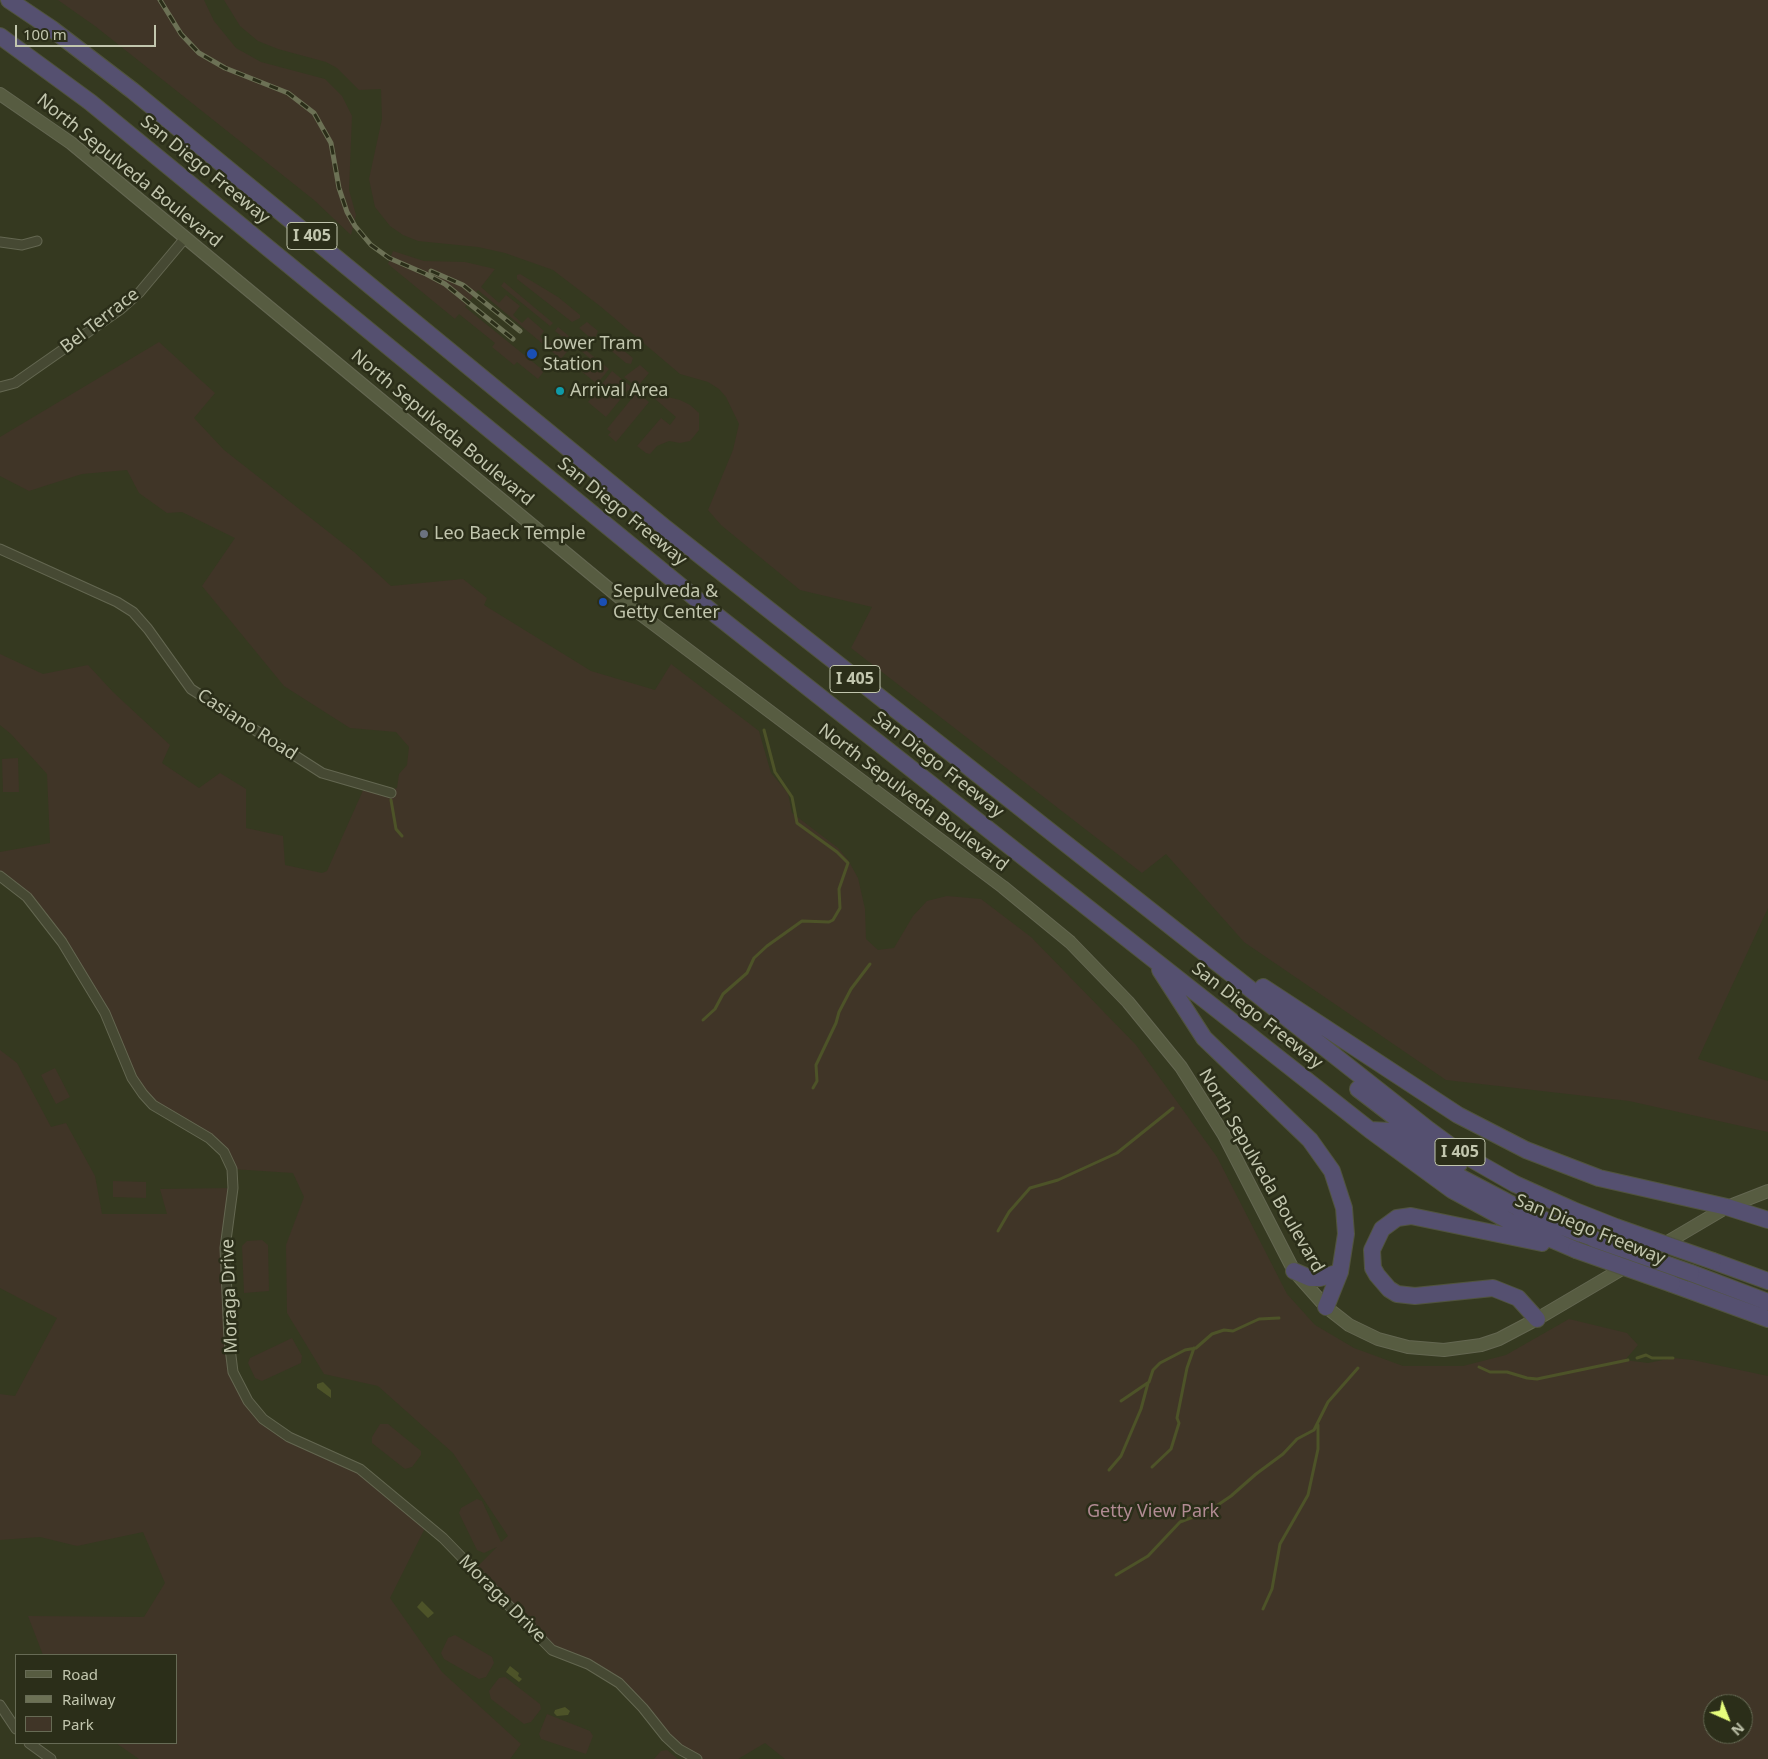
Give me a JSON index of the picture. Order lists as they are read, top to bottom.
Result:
{
  "streets": {
    "highway": ["San Diego Freeway", "I 405"],
    "main road": ["North Sepulveda Boulevard"],
    "street": ["Bel Terrace", "Casiano Road", "Moraga Drive"]
  },
  "crossings": [
    ["North Sepulveda Boulevard", "Bel Terrace"]
  ],
  "parks": ["Getty View Park"],
  "places": [
    "Lower Tram Station",
    "Arrival Area",
    "Leo Baeck Temple",
    "Sepulveda & Getty Center"
  ],
  "legend": ["Road", "Railway", "Park"],
  "scale_bar": "100 m",
  "north": "bottom right"
}
